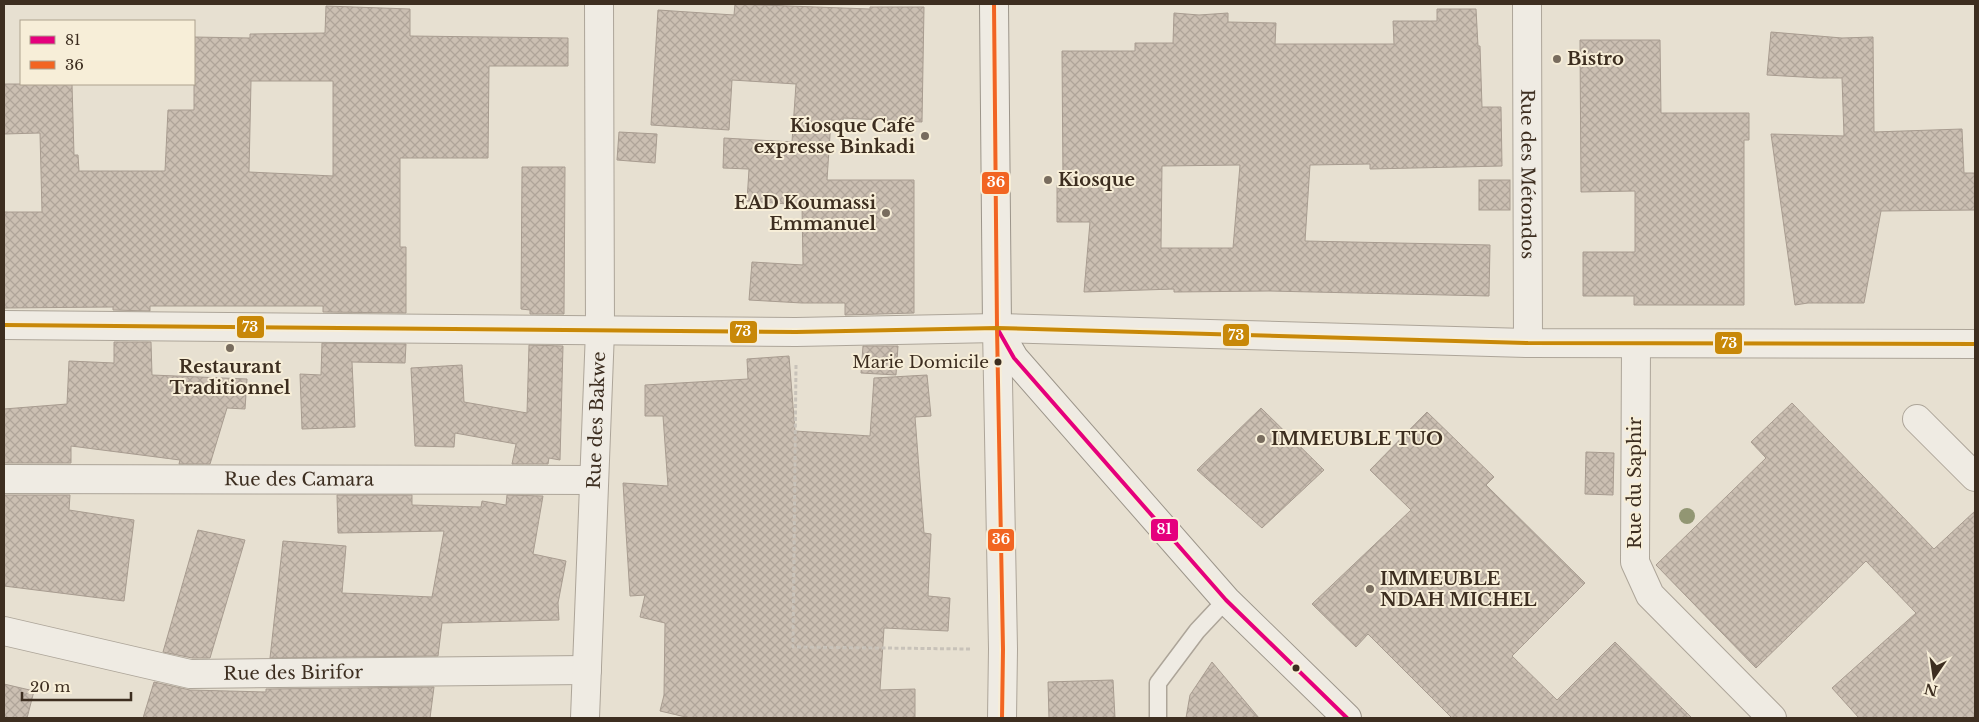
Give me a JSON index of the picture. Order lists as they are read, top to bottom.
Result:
{
  "streets": {
    "street": [
      "Rue des Métondos",
      "Rue des Bakwe",
      "Rue des Camara",
      "Rue du Saphir",
      "Rue des Birifor"
    ]
  },
  "crossings": [
    ["Rue des Bakwe", "Rue des Camara"],
    ["Rue des Bakwe", "Rue des Birifor"]
  ],
  "places": [
    "Bistro",
    "Kiosque Café expresse Binkadi",
    "Kiosque",
    "EAD Koumassi Emmanuel",
    "Restaurant Traditionnel",
    "Marie Domicile",
    "IMMEUBLE TUO",
    "IMMEUBLE NDAH MICHEL"
  ],
  "lines": ["transit line 36", "transit line 73", "transit line 81"],
  "legend": ["81", "36"],
  "scale_bar": "20 m",
  "north": "bottom"
}
